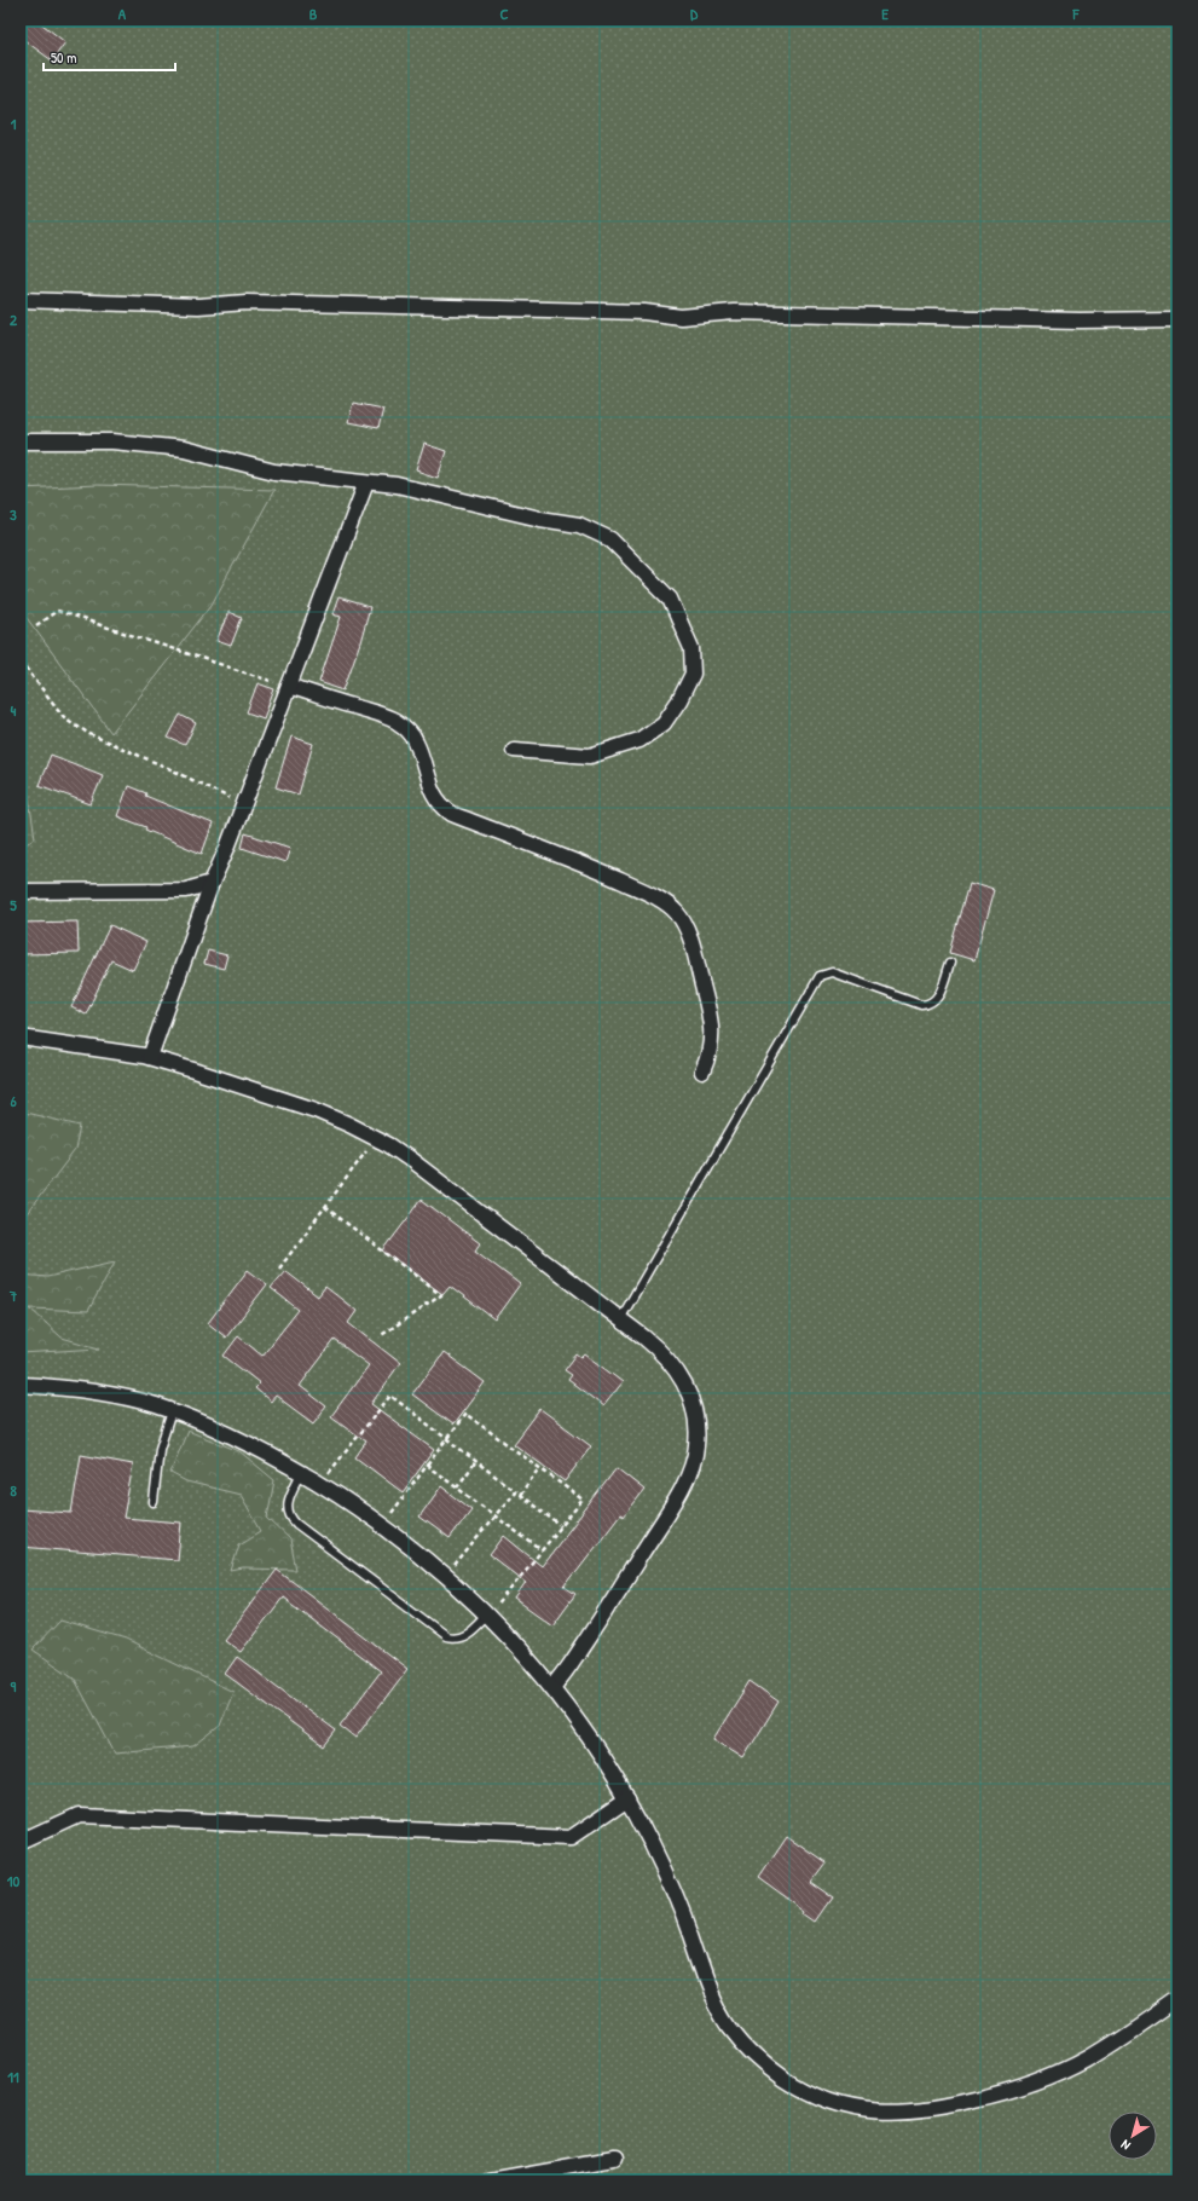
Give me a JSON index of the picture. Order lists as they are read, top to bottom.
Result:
{
  "scale_bar": "50 m",
  "north": "bottom left",
  "grid": {
    "columns": [
      "A",
      "B",
      "C",
      "D",
      "E",
      "F"
    ],
    "rows": [
      "1",
      "2",
      "3",
      "4",
      "5",
      "6",
      "7",
      "8",
      "9",
      "10",
      "11"
    ]
  }
}
